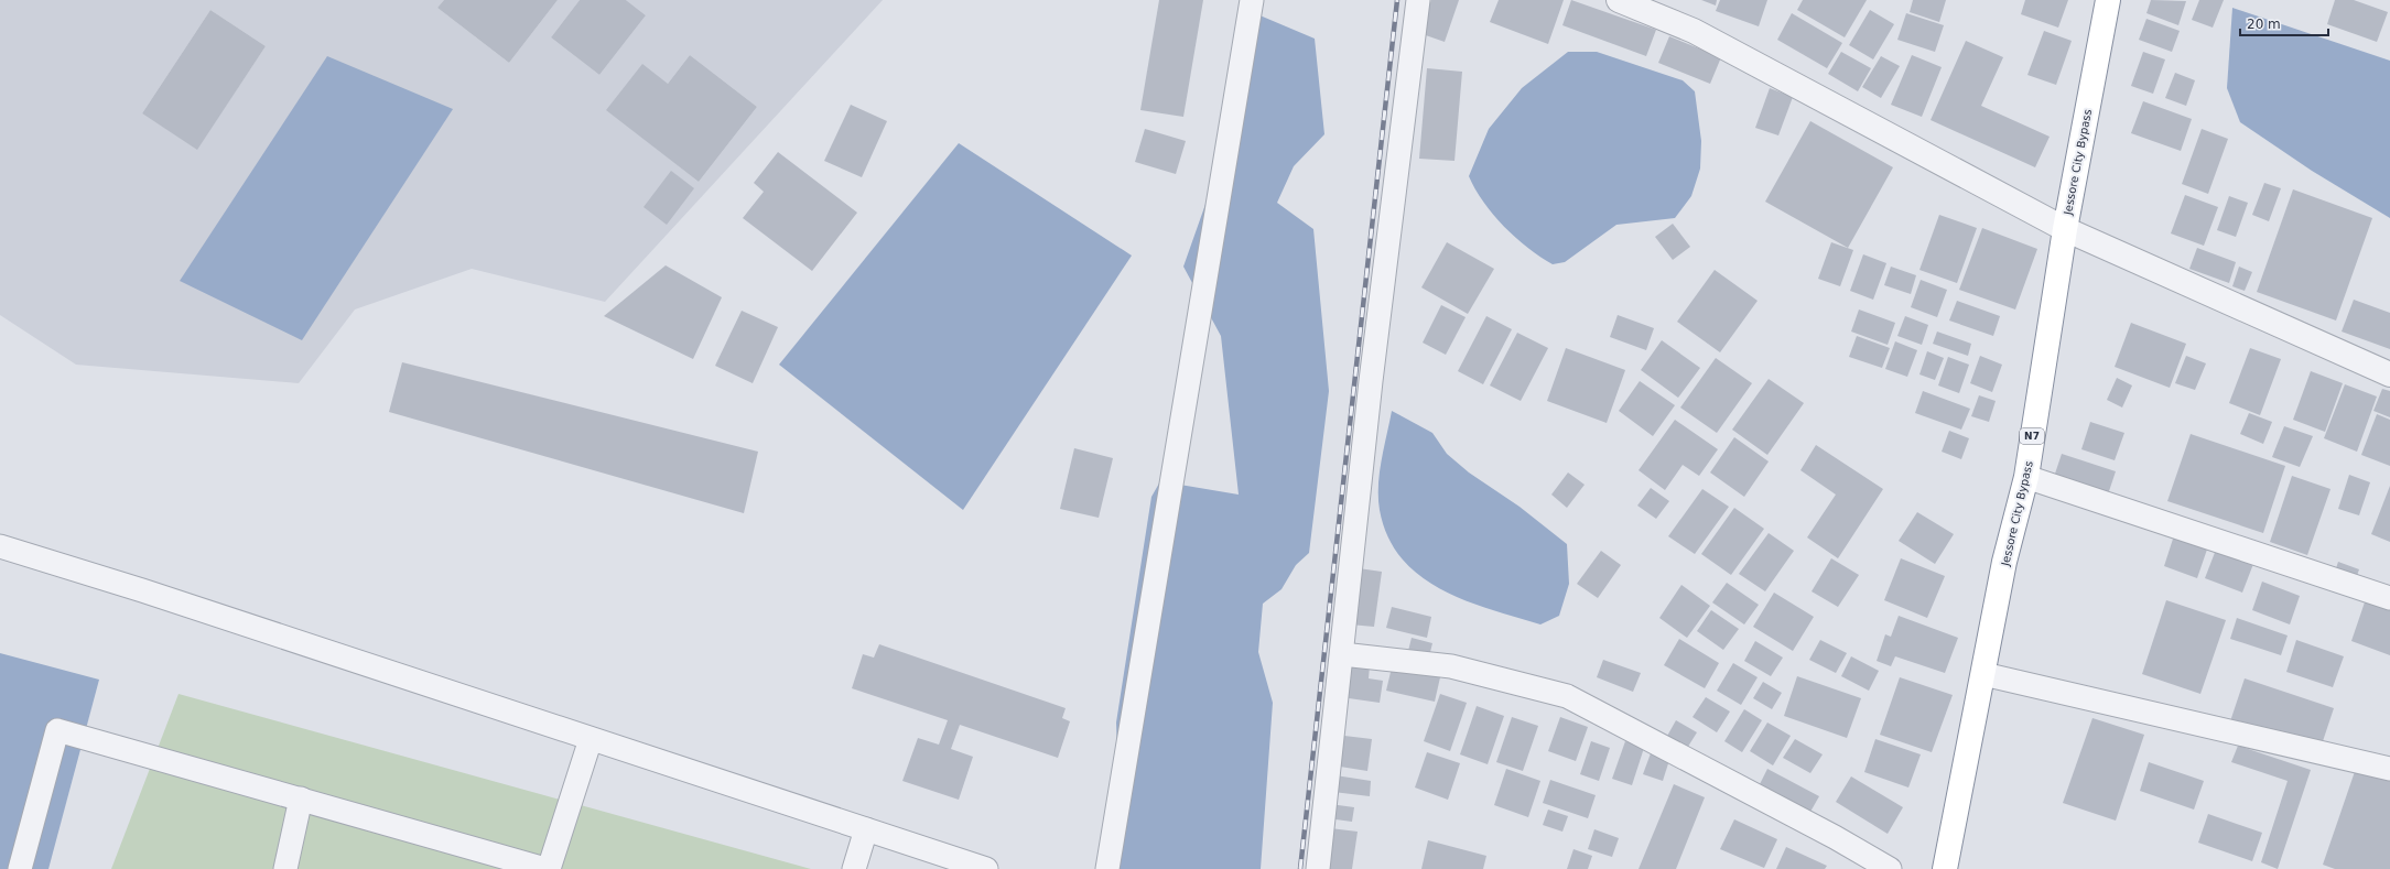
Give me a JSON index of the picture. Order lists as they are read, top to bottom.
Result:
{
  "streets": {
    "highway": ["Jessore City Bypass", "N7"]
  },
  "scale_bar": "20 m"
}
